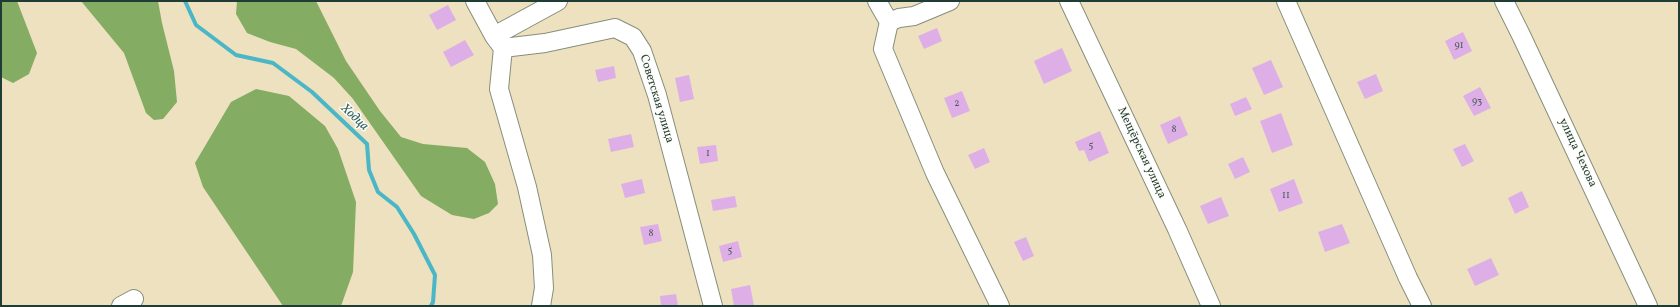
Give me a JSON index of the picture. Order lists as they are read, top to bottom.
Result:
{
  "streets": {
    "street": ["Советская улица", "Мещёрская улица", "улица Чехова"]
  },
  "water": ["Ходца"],
  "house_numbers": [
    "91",
    "93",
    "2",
    "8",
    "5",
    "1",
    "11",
    "8",
    "5"
  ]
}
